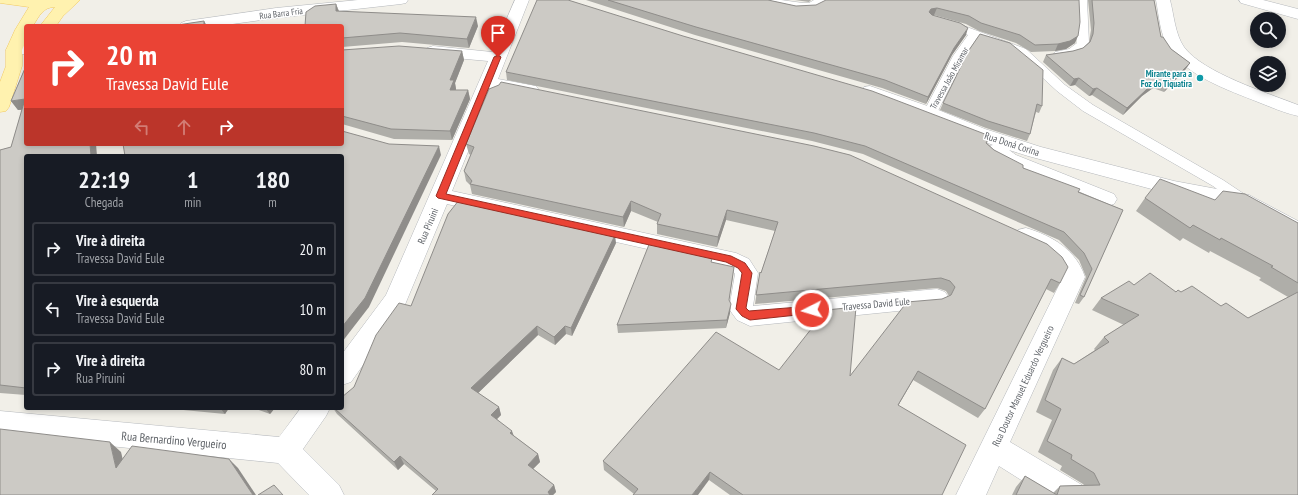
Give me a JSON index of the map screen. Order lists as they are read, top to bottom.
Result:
{
  "streets": {
    "street": [
      "Rua Barra Fria",
      "Rua Doná Corina",
      "Rua Piruini",
      "Travessa David Eule",
      "Rua Doutor Manuel Eduardo Vergueiro",
      "Rua Bernardino Vergueiro"
    ],
    "lane": ["Travessa João Miramar"]
  },
  "crossings": [
    ["Travessa João Miramar", "Rua Doná Corina"],
    ["Rua Piruini", "Travessa David Eule"]
  ],
  "places": ["Mirante para a Foz do Tiquatira"],
  "page": {
    "turn": ["20 m", "Travessa David Eule"],
    "eta": [
      "22:19",
      "Chegada",
      "1",
      "min",
      "180",
      "m"
    ],
    "list": [
      {
        "name": "Vire à direita",
        "note": "Travessa David Eule",
        "value": "20 m"
      },
      {
        "name": "Vire à esquerda",
        "note": "Travessa David Eule",
        "value": "10 m"
      },
      {
        "name": "Vire à direita",
        "note": "Rua Piruini",
        "value": "80 m"
      }
    ]
  }
}
